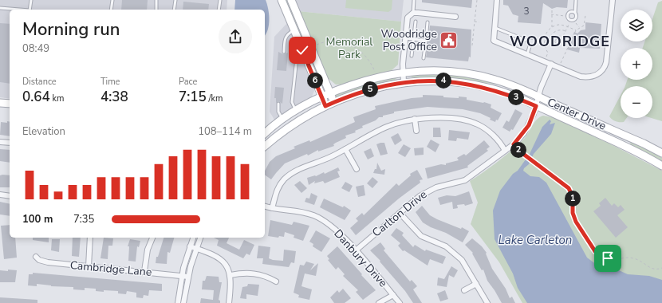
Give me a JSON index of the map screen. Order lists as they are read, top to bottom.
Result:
{
  "streets": {
    "street": [
      "Center Drive",
      "Carlton Drive",
      "Danbury Drive",
      "Cambridge Lane"
    ]
  },
  "crossings": [
    ["Center Drive", "Carlton Drive"],
    ["Carlton Drive", "Danbury Drive"]
  ],
  "districts": ["WOODRIDGE"],
  "water": ["Lake Carleton"],
  "parks": ["Memorial Park"],
  "places": {
    "public building": ["Woodridge Post Office"]
  },
  "house_numbers": ["3"],
  "page": {
    "map_buttons": ["+", "−"],
    "heading": ["Morning run", "08:49"],
    "stats": [
      ["Distance", "0.64 km"],
      ["Time", "4:38"],
      ["Pace", "7:15 /km"]
    ],
    "pins": [
      "4",
      "6",
      "5",
      "3",
      "2",
      "1"
    ],
    "chart": ["Elevation", "108–114 m"],
    "list": [
      {
        "name": "100 m",
        "note": "7:35"
      }
    ]
  }
}
